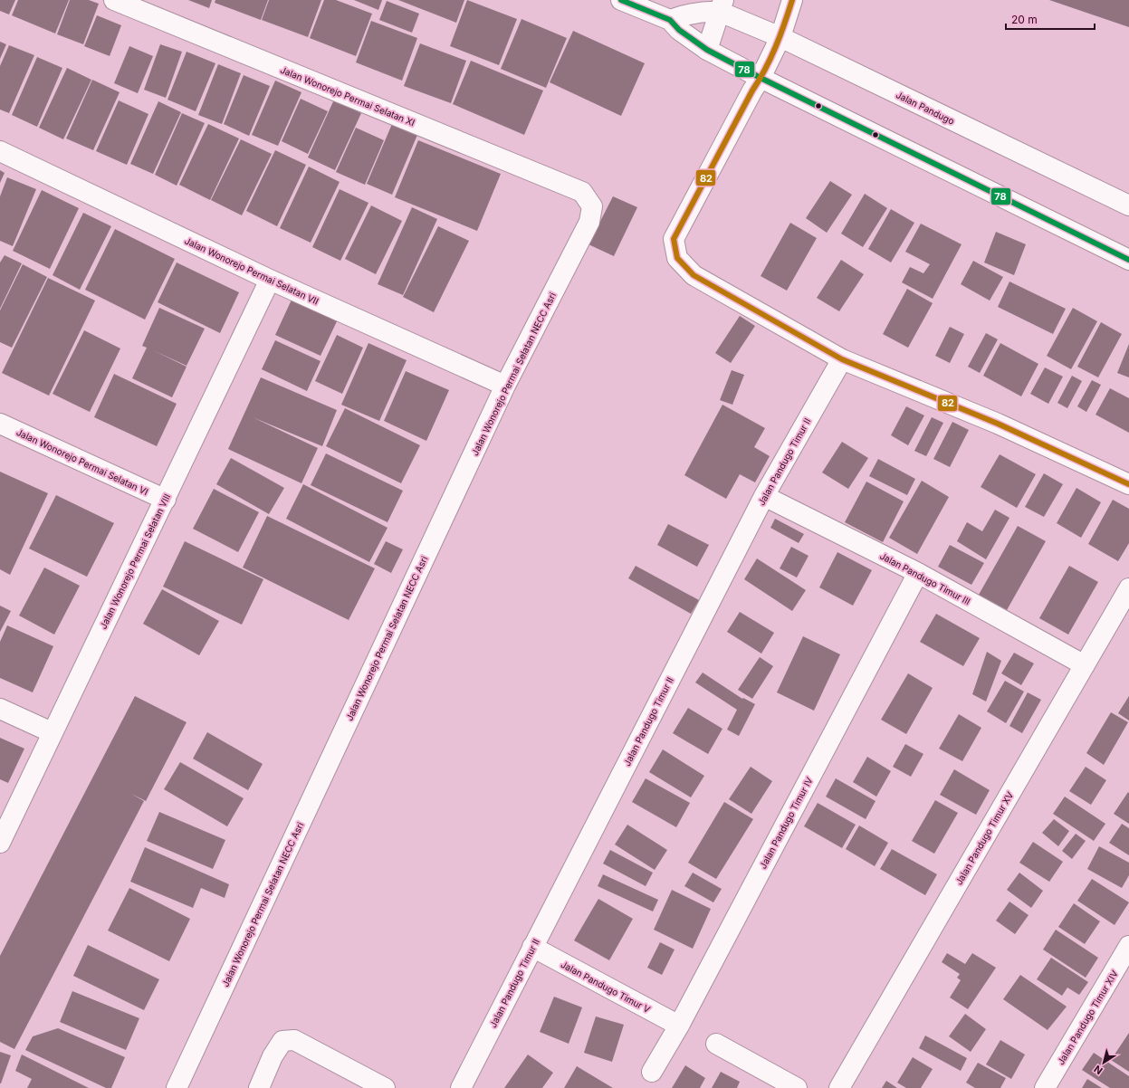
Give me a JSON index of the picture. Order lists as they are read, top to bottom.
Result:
{
  "streets": {
    "street": [
      "Jalan Wonorejo Permai Selatan XI",
      "Jalan Pandugo",
      "Jalan Wonorejo Permai Selatan VII",
      "Jalan Wonorejo Permai Selatan NECC Asri",
      "Jalan Wonorejo Permai Selatan VI",
      "Jalan Pandugo Timur II",
      "Jalan Wonorejo Permai Selatan VIII",
      "Jalan Pandugo Timur III",
      "Jalan Pandugo Timur IV",
      "Jalan Pandugo Timur XV",
      "Jalan Pandugo Timur V",
      "Jalan Pandugo Timur XIV"
    ]
  },
  "crossings": [
    ["Jalan Wonorejo Permai Selatan XI", "Jalan Wonorejo Permai Selatan NECC Asri"],
    ["Jalan Wonorejo Permai Selatan VII", "Jalan Wonorejo Permai Selatan NECC Asri"],
    ["Jalan Wonorejo Permai Selatan VII", "Jalan Wonorejo Permai Selatan VIII"],
    ["Jalan Wonorejo Permai Selatan VI", "Jalan Wonorejo Permai Selatan VIII"],
    ["Jalan Pandugo Timur II", "Jalan Pandugo Timur III"],
    ["Jalan Pandugo Timur II", "Jalan Pandugo Timur V"],
    ["Jalan Pandugo Timur III", "Jalan Pandugo Timur IV"],
    ["Jalan Pandugo Timur III", "Jalan Pandugo Timur XV"],
    ["Jalan Pandugo Timur IV", "Jalan Pandugo Timur V"]
  ],
  "lines": ["transit line 78", "transit line 82"],
  "scale_bar": "20 m",
  "north": "bottom left"
}
